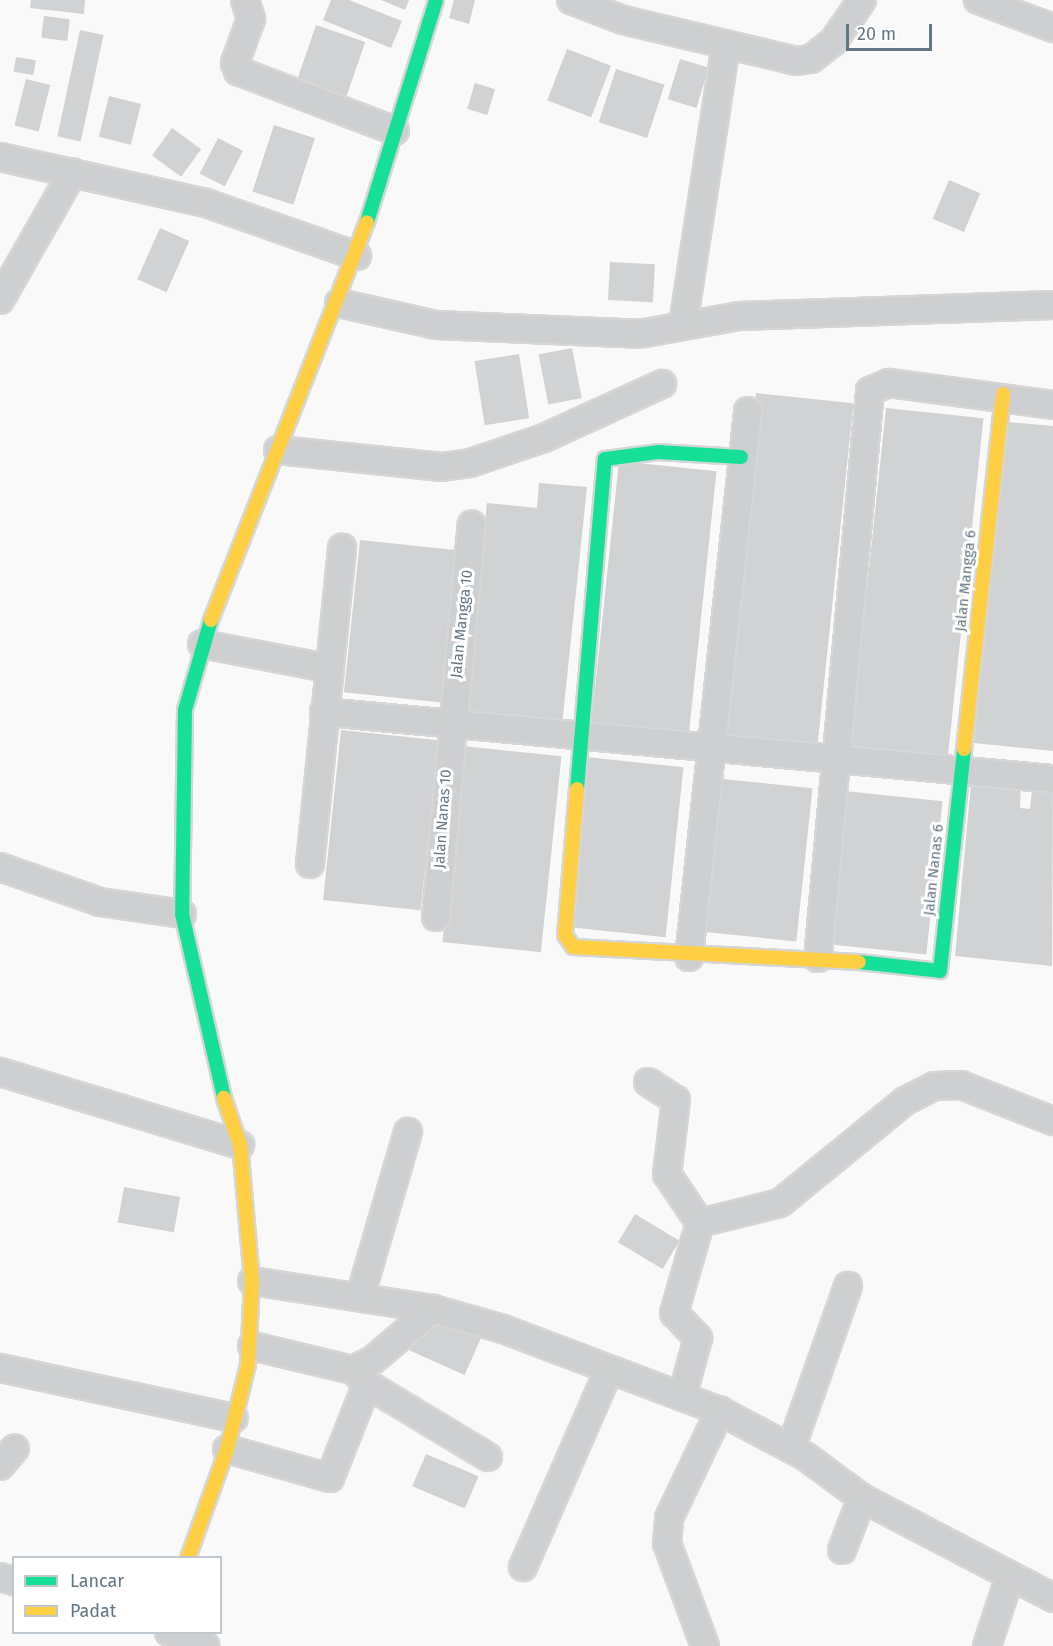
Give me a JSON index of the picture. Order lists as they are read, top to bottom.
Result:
{
  "streets": {
    "street": [
      "Jalan Mangga 6",
      "Jalan Mangga 10",
      "Jalan Nanas 10",
      "Jalan Nanas 6"
    ]
  },
  "crossings": [
    ["Jalan Mangga 6", "Jalan Nanas 6"],
    ["Jalan Mangga 10", "Jalan Nanas 10"]
  ],
  "legend": ["Lancar", "Padat"],
  "scale_bar": "20 m"
}
